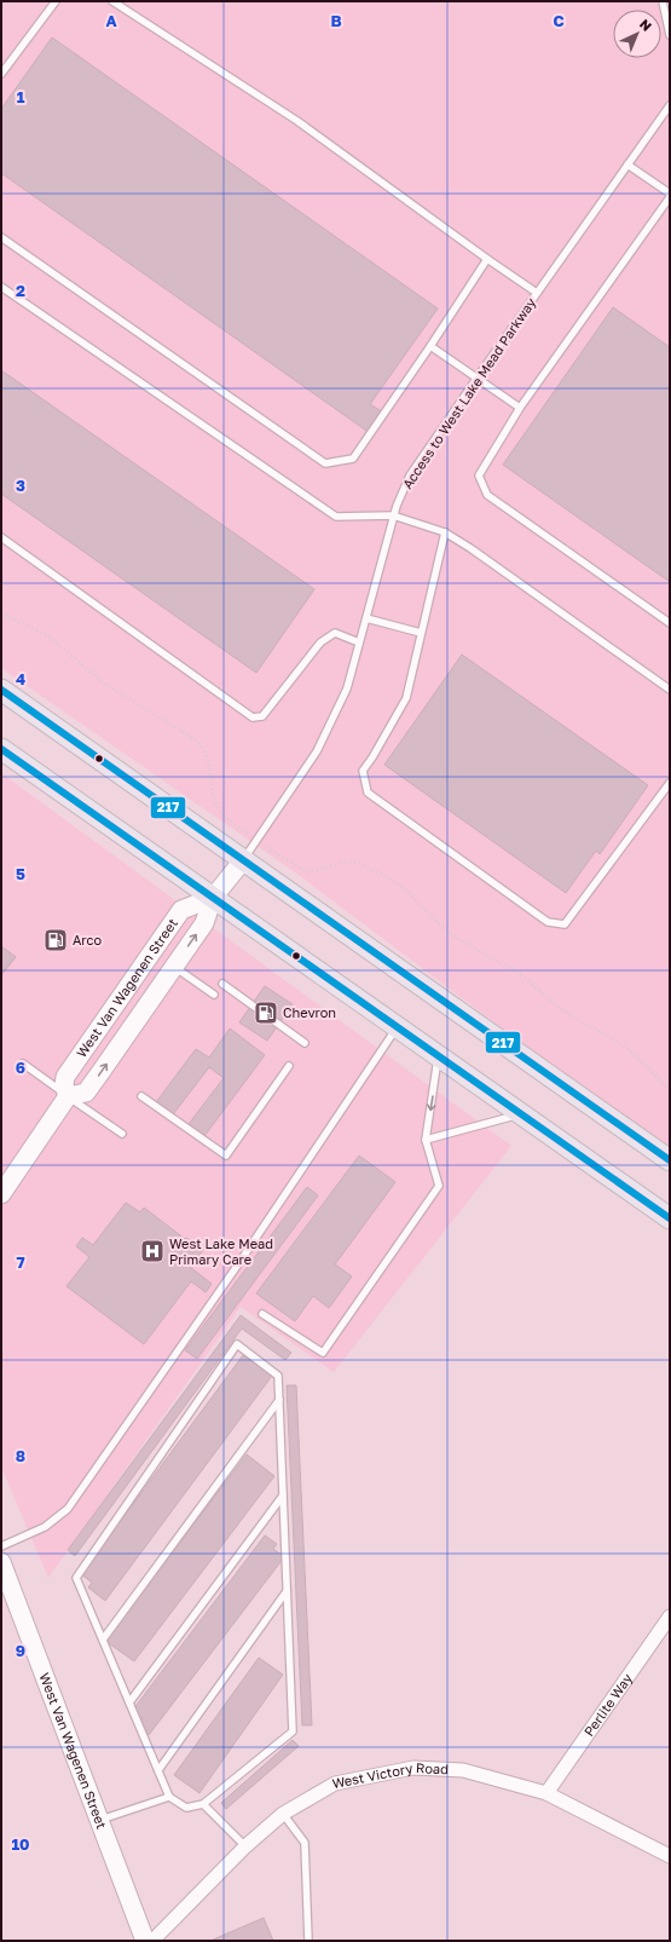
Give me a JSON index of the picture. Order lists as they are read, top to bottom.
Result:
{
  "streets": {
    "main road": ["West Van Wagenen Street"],
    "street": ["Perlite Way", "West Victory Road"],
    "lane": ["Access to West Lake Mead Parkway"]
  },
  "crossings": [
    ["Access to West Lake Mead Parkway", "West Van Wagenen Street"],
    ["Perlite Way", "West Victory Road"]
  ],
  "places": {
    "fuel station": ["Arco", "Chevron"],
    "hospital": ["West Lake Mead Primary Care"]
  },
  "lines": ["transit line 217"],
  "north": "top right",
  "grid": {
    "columns": ["A", "B", "C"],
    "rows": [
      "1",
      "2",
      "3",
      "4",
      "5",
      "6",
      "7",
      "8",
      "9",
      "10"
    ]
  }
}
